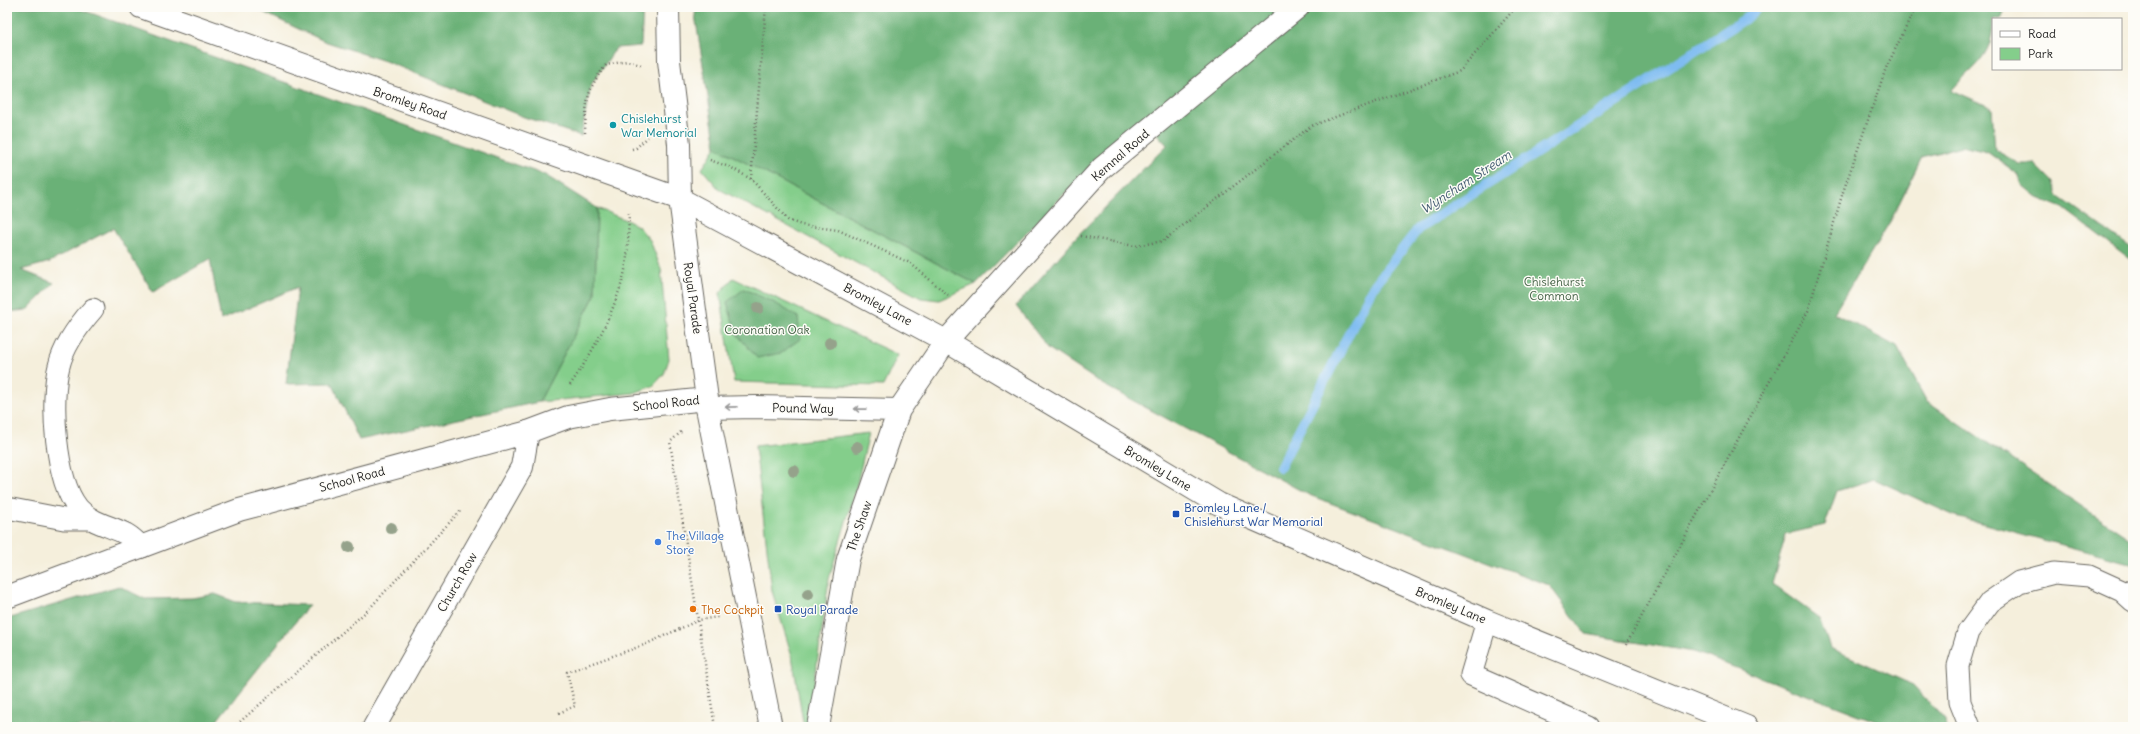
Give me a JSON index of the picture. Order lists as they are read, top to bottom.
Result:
{
  "streets": {
    "main road": [
      "Bromley Road",
      "Kemnal Road",
      "Royal Parade",
      "Bromley Lane",
      "School Road",
      "Pound Way",
      "The Shaw",
      "Church Row"
    ]
  },
  "crossings": [
    ["Bromley Road", "Royal Parade"],
    ["Bromley Road", "Bromley Lane"],
    ["Kemnal Road", "Bromley Lane"],
    ["Kemnal Road", "The Shaw"],
    ["Royal Parade", "Bromley Lane"],
    ["Royal Parade", "School Road"],
    ["Royal Parade", "Pound Way"],
    ["Bromley Lane", "The Shaw"],
    ["School Road", "Pound Way"],
    ["School Road", "Church Row"],
    ["Pound Way", "The Shaw"]
  ],
  "one_way": ["Pound Way"],
  "water": ["Wyncham Stream"],
  "parks": ["Chislehurst Common", "Coronation Oak"],
  "places": {
    "other": ["Chislehurst War Memorial", "The Village Store", "The Cockpit"],
    "transit": ["Bromley Lane / Chislehurst War Memorial", "Royal Parade"]
  },
  "legend": ["Road", "Park"]
}
